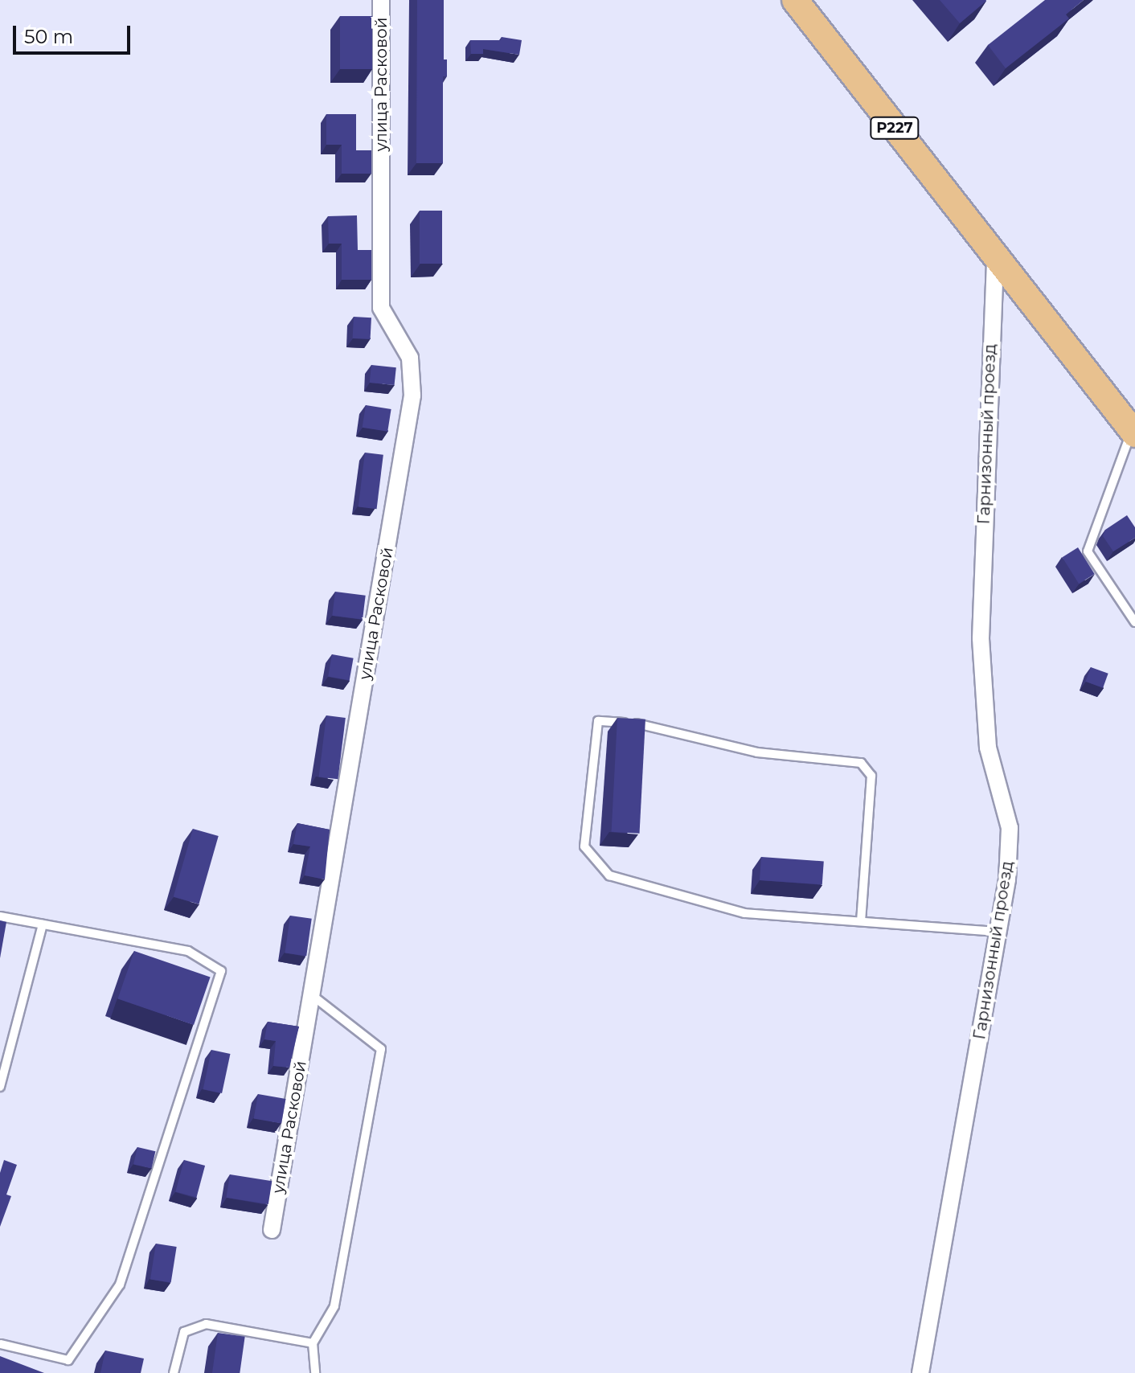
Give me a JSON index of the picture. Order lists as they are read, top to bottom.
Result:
{
  "streets": {
    "main road": ["Р227"],
    "street": ["улица Расковой", "Гарнизонный проезд"]
  },
  "crossings": [
    ["Р227", "Гарнизонный проезд"]
  ],
  "scale_bar": "50 m"
}
